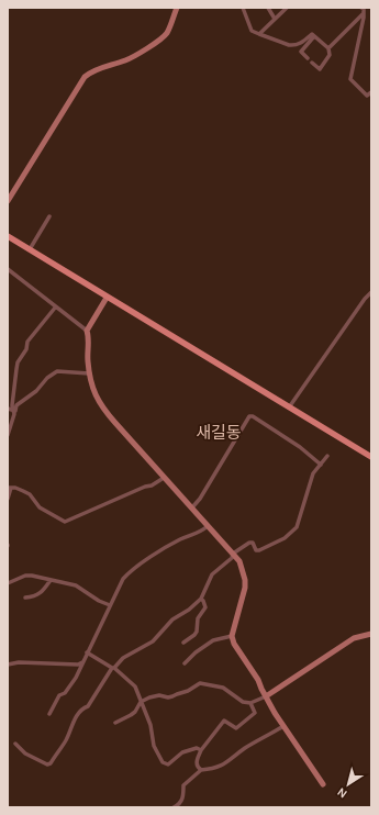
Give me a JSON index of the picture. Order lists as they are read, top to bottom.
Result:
{
  "districts": ["새길동"],
  "north": "bottom left"
}
